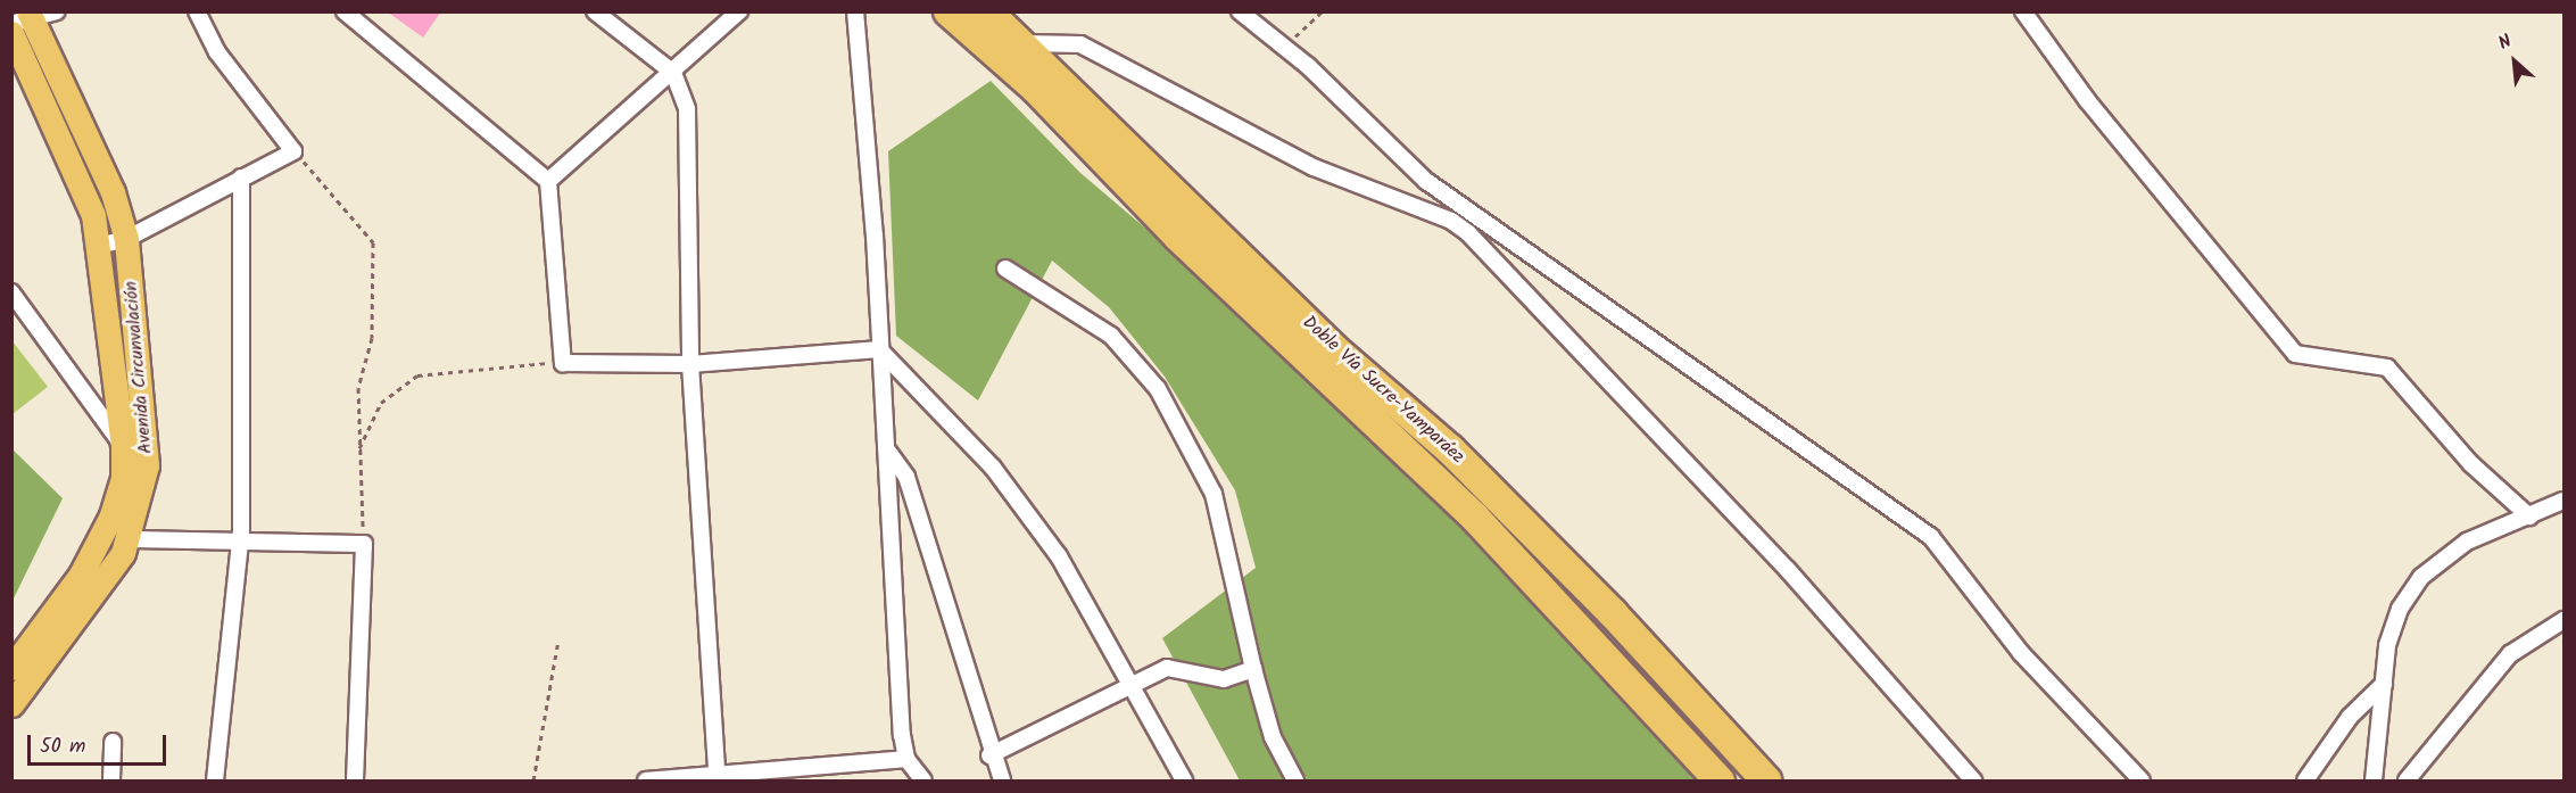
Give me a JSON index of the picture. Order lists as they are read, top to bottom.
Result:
{
  "streets": {
    "highway": ["Doble Vía Sucre-Yamparáez"],
    "main road": ["Avenida Circunvalación"]
  },
  "scale_bar": "50 m",
  "north": "top left"
}
